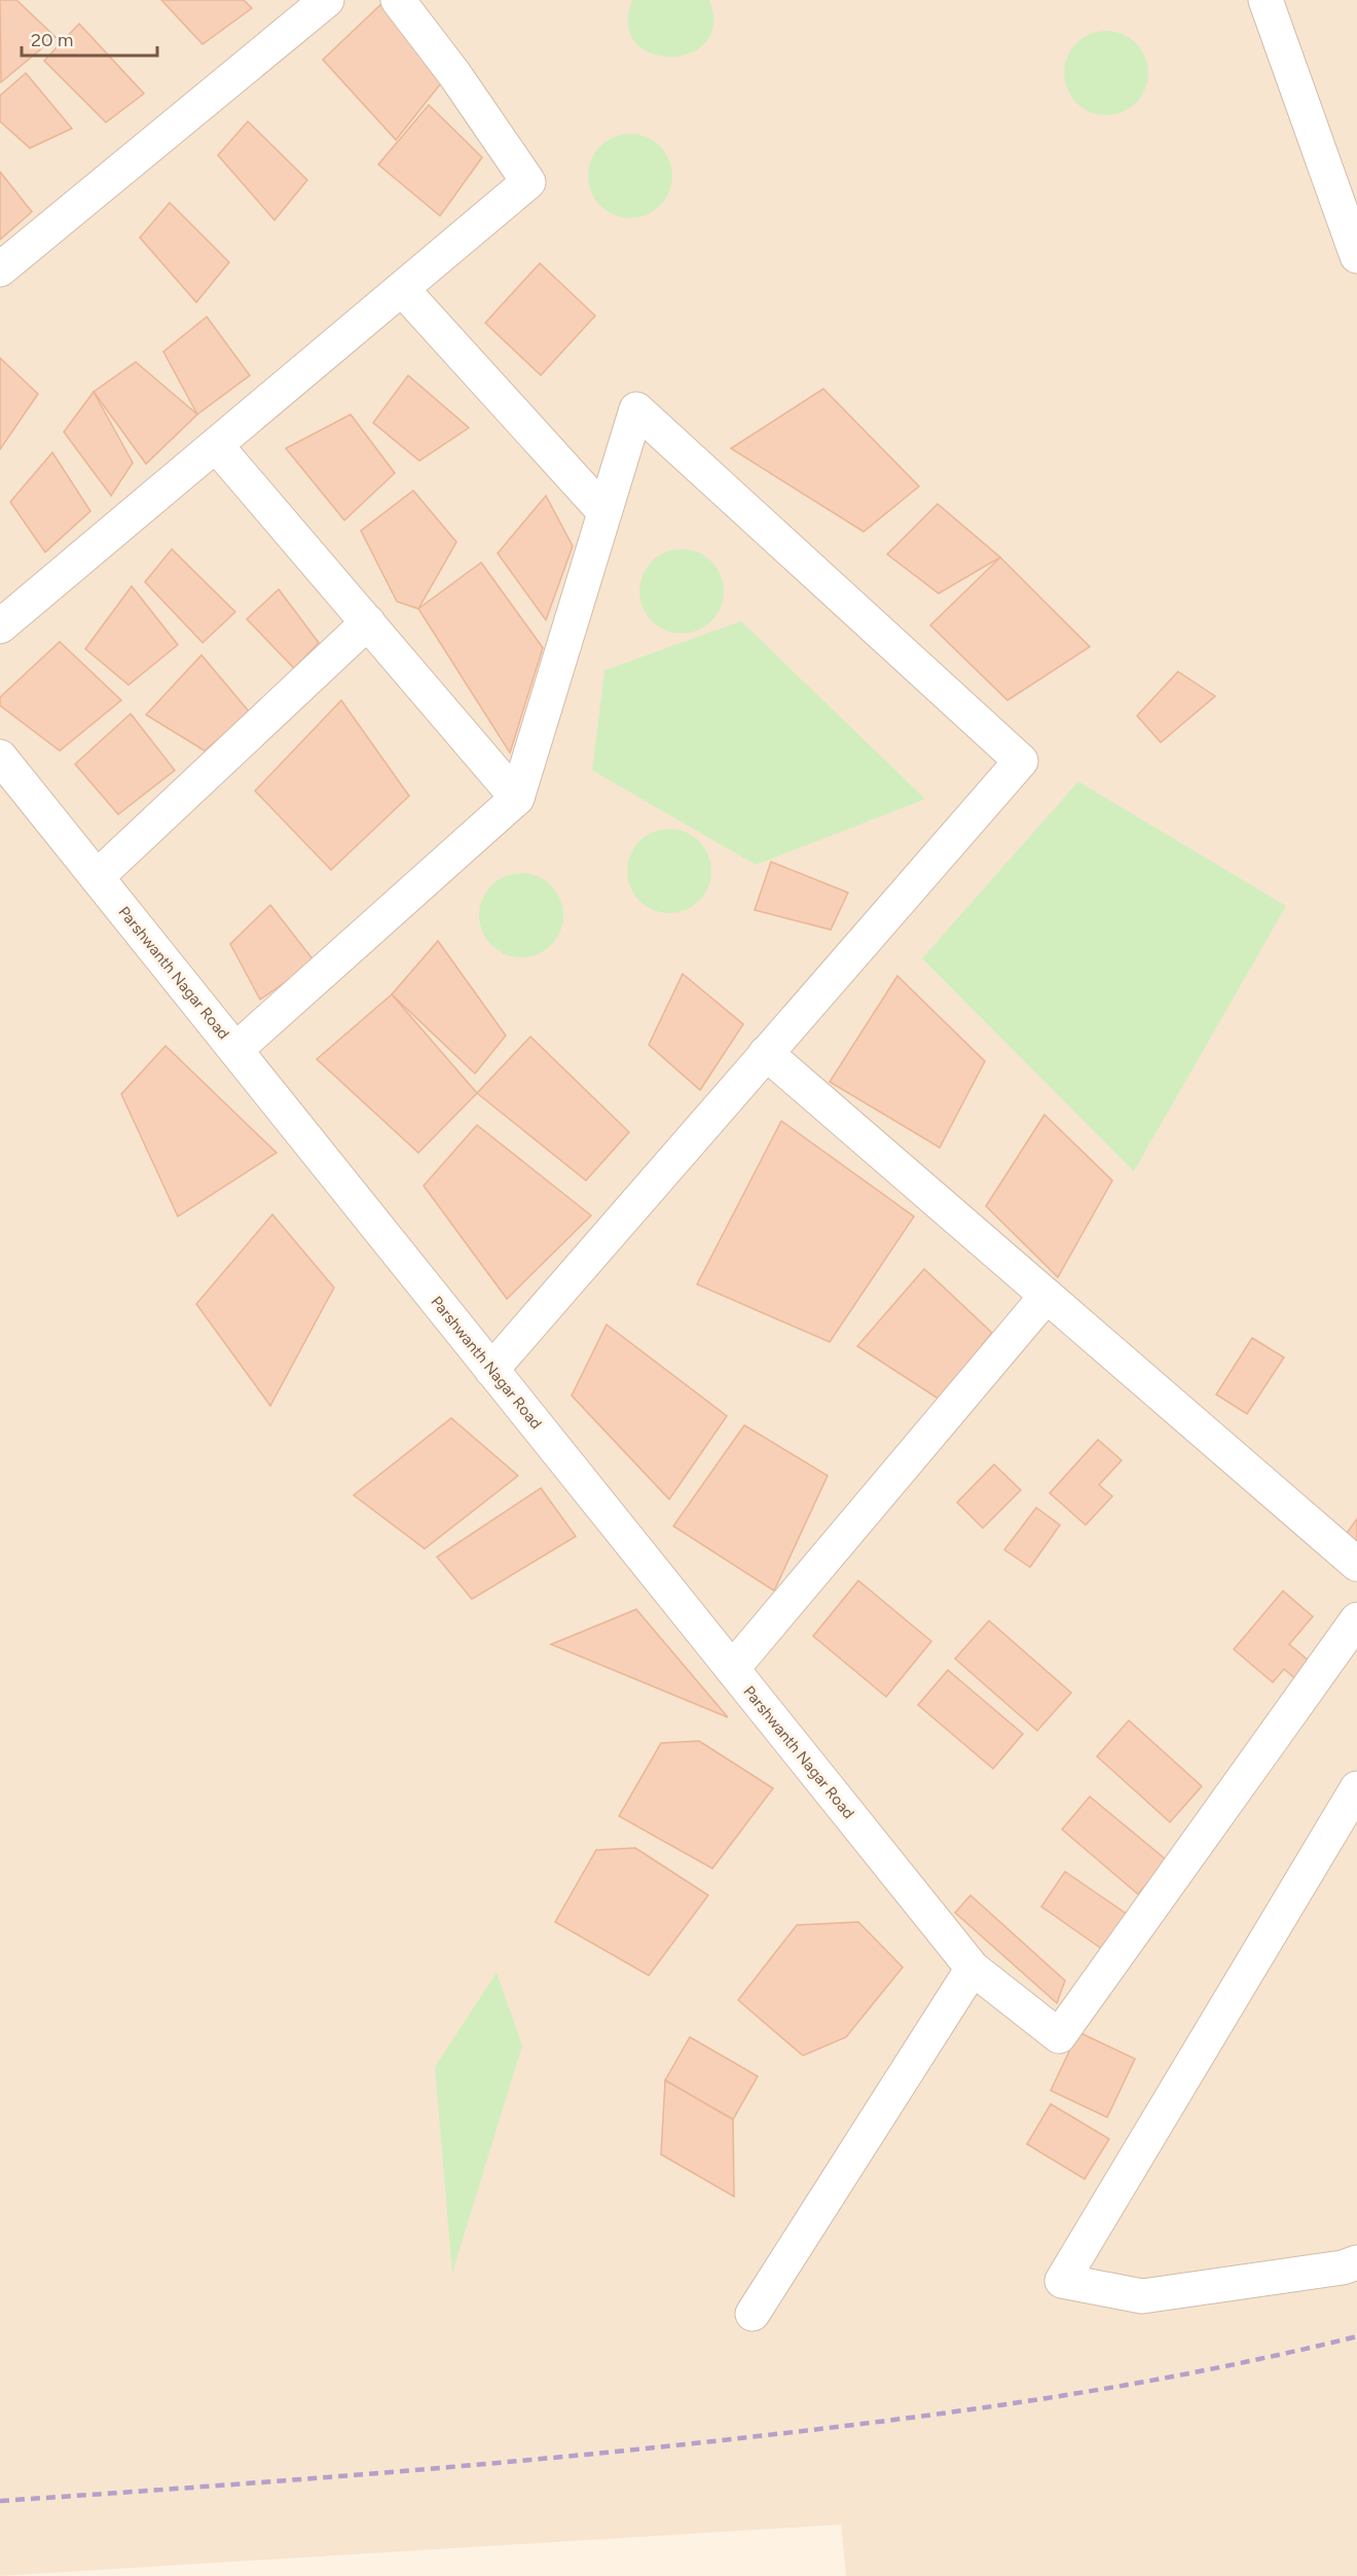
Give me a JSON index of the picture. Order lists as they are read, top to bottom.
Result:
{
  "streets": {
    "street": ["Parshwanth Nagar Road"]
  },
  "scale_bar": "20 m"
}
